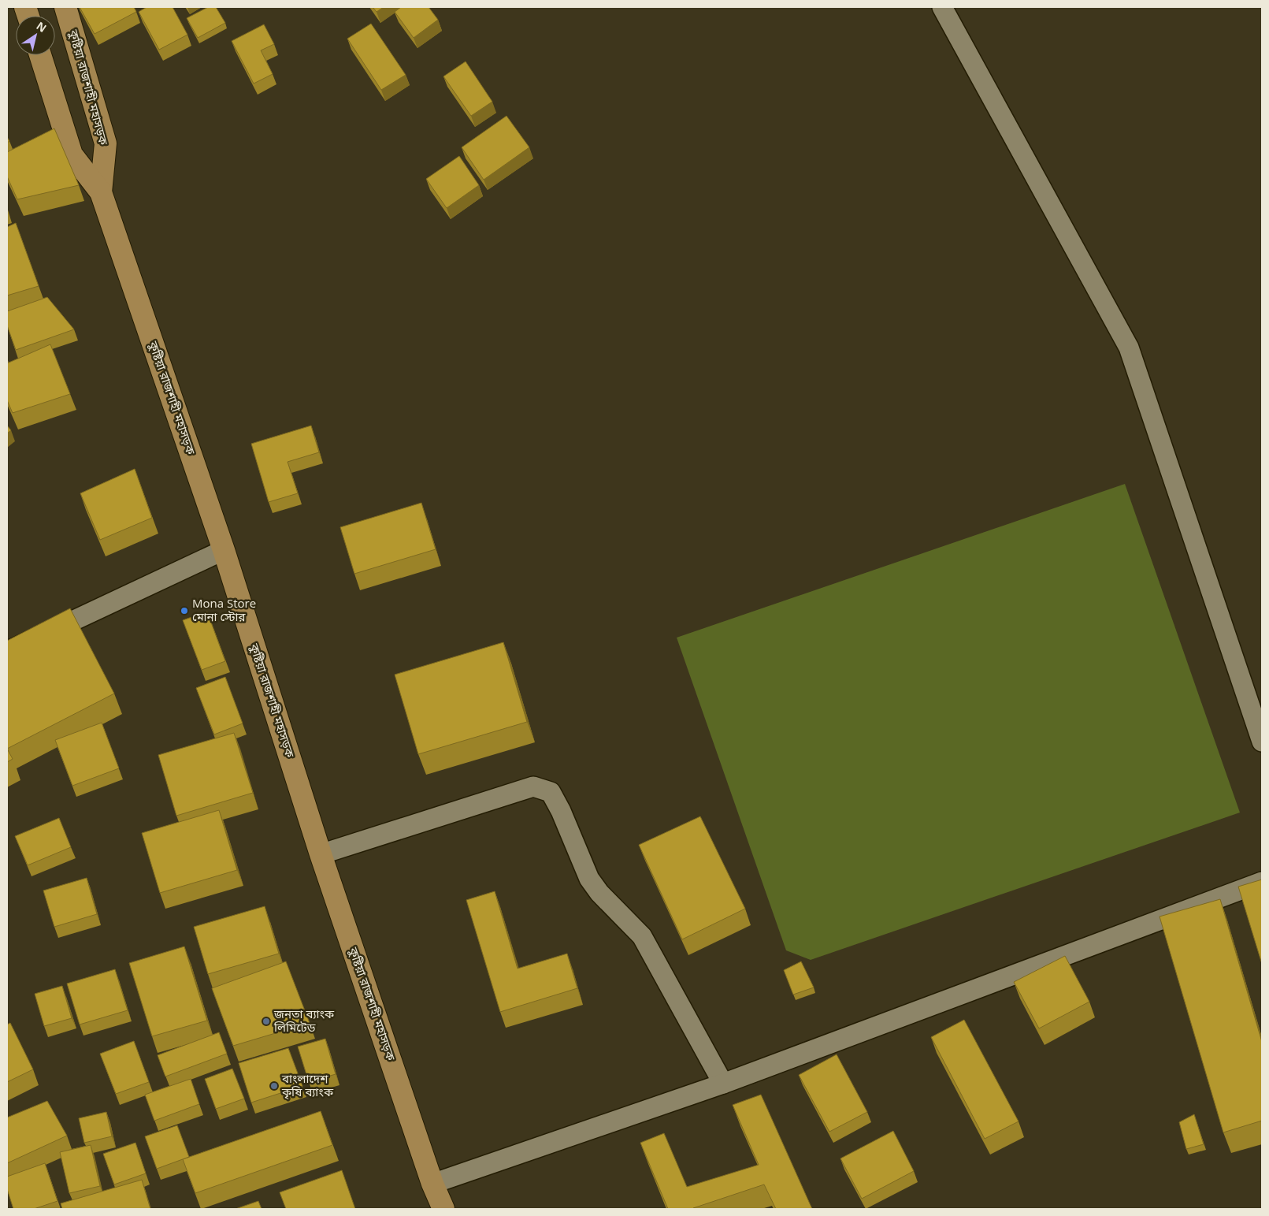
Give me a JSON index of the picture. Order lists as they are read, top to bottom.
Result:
{
  "streets": {
    "highway": ["কুষ্টিয়া রাজশাহী মহাসড়ক"]
  },
  "places": ["Mona Store মোনা স্টোর", "জনতা ব্যাংক লিমিটেড", "বাংলাদেশ কৃষি ব্যাংক"],
  "north": "top right"
}
